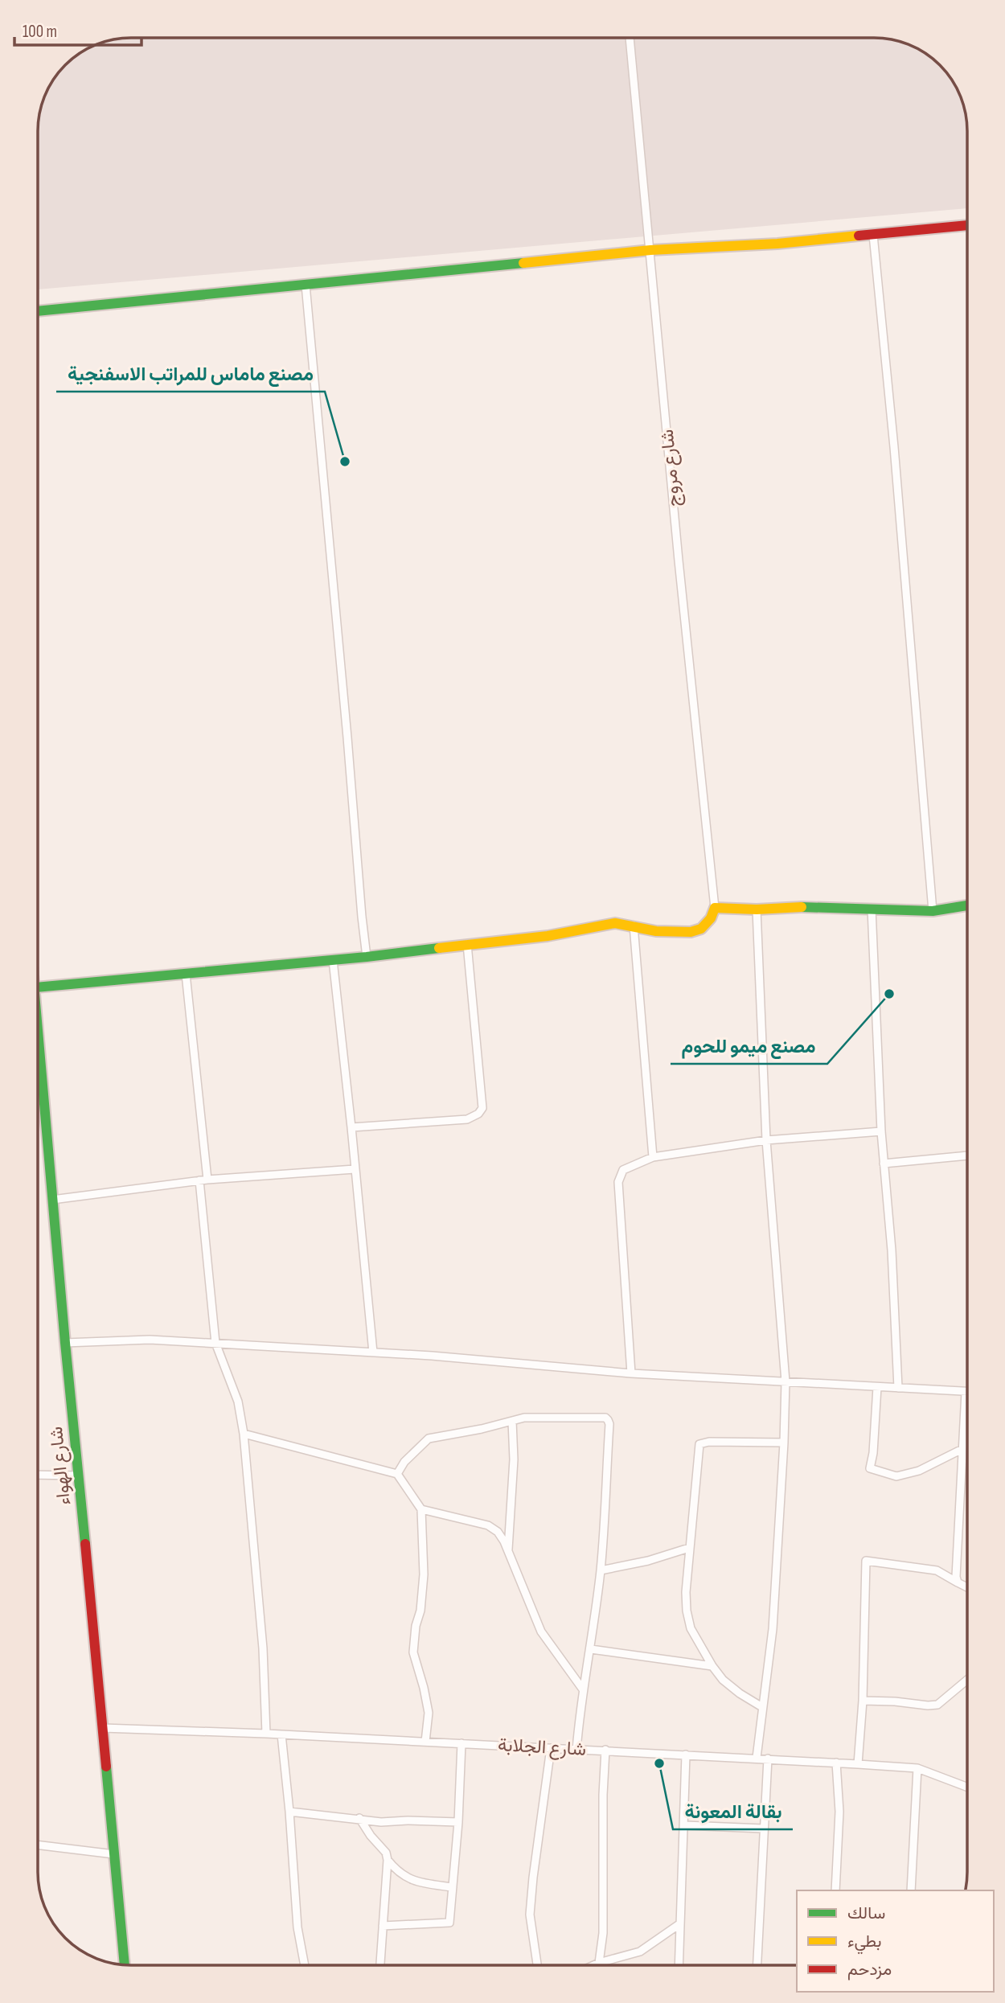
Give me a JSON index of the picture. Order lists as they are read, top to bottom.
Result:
{
  "streets": {
    "street": ["شارع مروج", "شارع الهواء", "شارع الجلابة"]
  },
  "crossings": [
    ["شارع الهواء", "شارع الجلابة"]
  ],
  "places": ["مصنع ماماس للمراتب الاسفنجية", "مصنع ميمو للحوم", "بقالة المعونة"],
  "legend": ["سالك", "بطيء", "مزدحم"],
  "scale_bar": "100 m"
}
